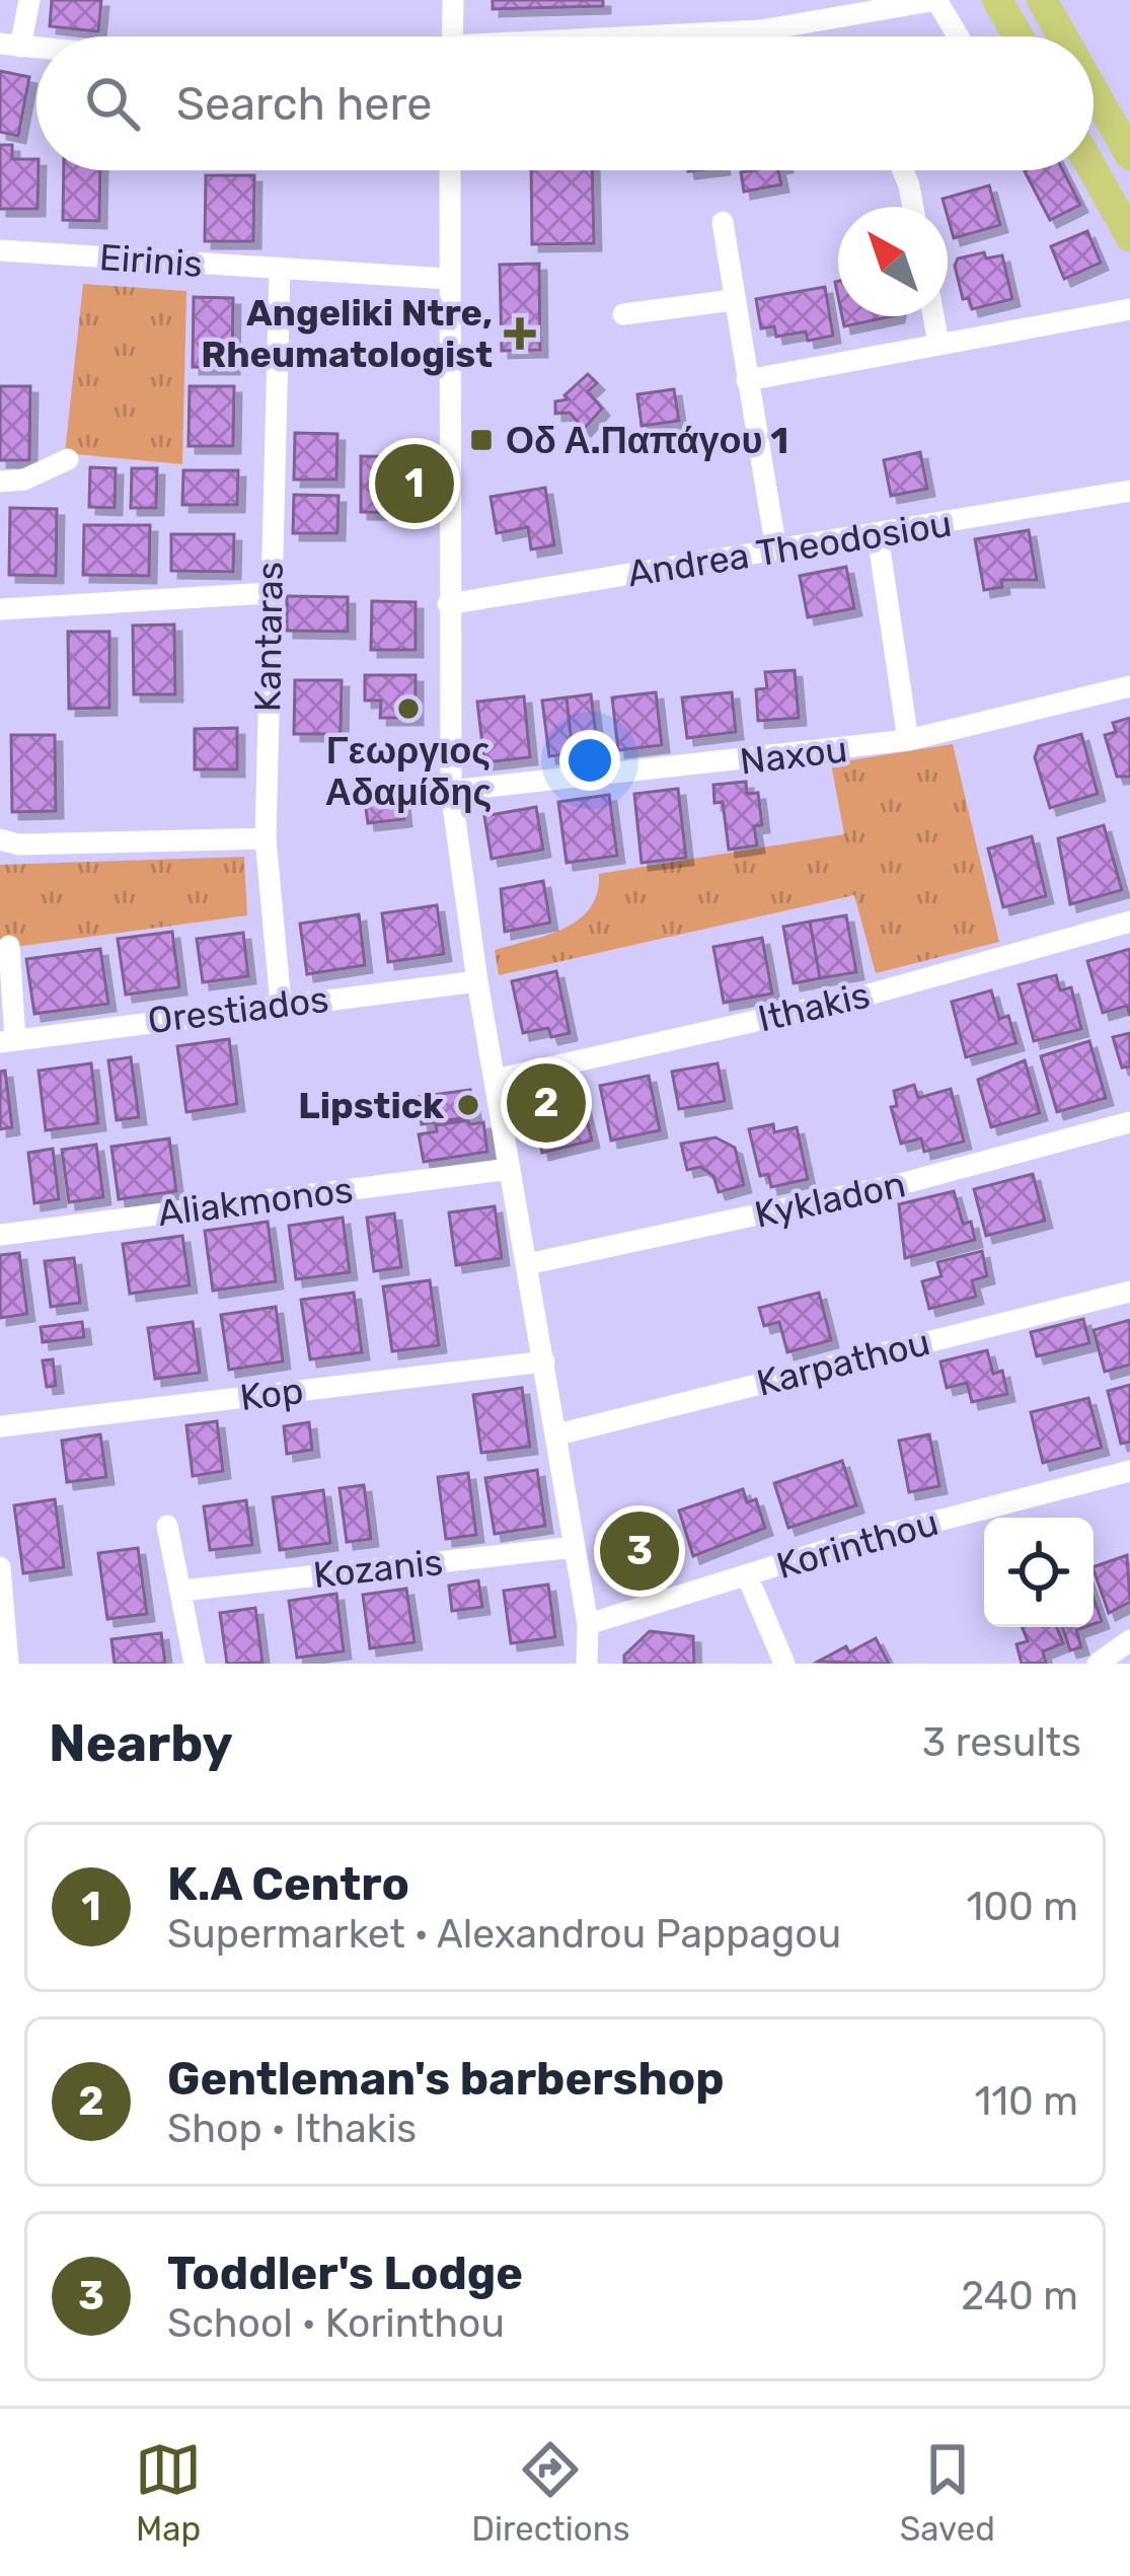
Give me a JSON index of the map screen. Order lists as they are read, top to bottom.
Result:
{
  "streets": {
    "street": [
      "Eirinis",
      "Andrea Theodosiou",
      "Kantaras",
      "Naxou",
      "Ithakis",
      "Orestiados",
      "Kykladon",
      "Aliakmonos",
      "Karpathou",
      "Kop",
      "Korinthou",
      "Kozanis"
    ]
  },
  "crossings": [
    ["Eirinis", "Kantaras"],
    ["Kantaras", "Orestiados"]
  ],
  "places": {
    "health": ["Angeliki Ntre, Rheumatologist"],
    "transit": ["Οδ Α.Παπάγου 1"],
    "other": ["Γεωργιος Αδαμίδης", "Lipstick"]
  },
  "north": "top left",
  "page": {
    "search": "Search here",
    "pins": ["1", "2", "3"],
    "heading": ["Nearby", "3 results"],
    "list": [
      {
        "mark": "1",
        "name": "K.A Centro",
        "note": "Supermarket · Alexandrou Pappagou",
        "value": "100 m"
      },
      {
        "mark": "2",
        "name": "Gentleman's barbershop",
        "note": "Shop · Ithakis",
        "value": "110 m"
      },
      {
        "mark": "3",
        "name": "Toddler's Lodge",
        "note": "School · Korinthou",
        "value": "240 m"
      }
    ],
    "nav": ["Map", "Directions", "Saved"]
  }
}
